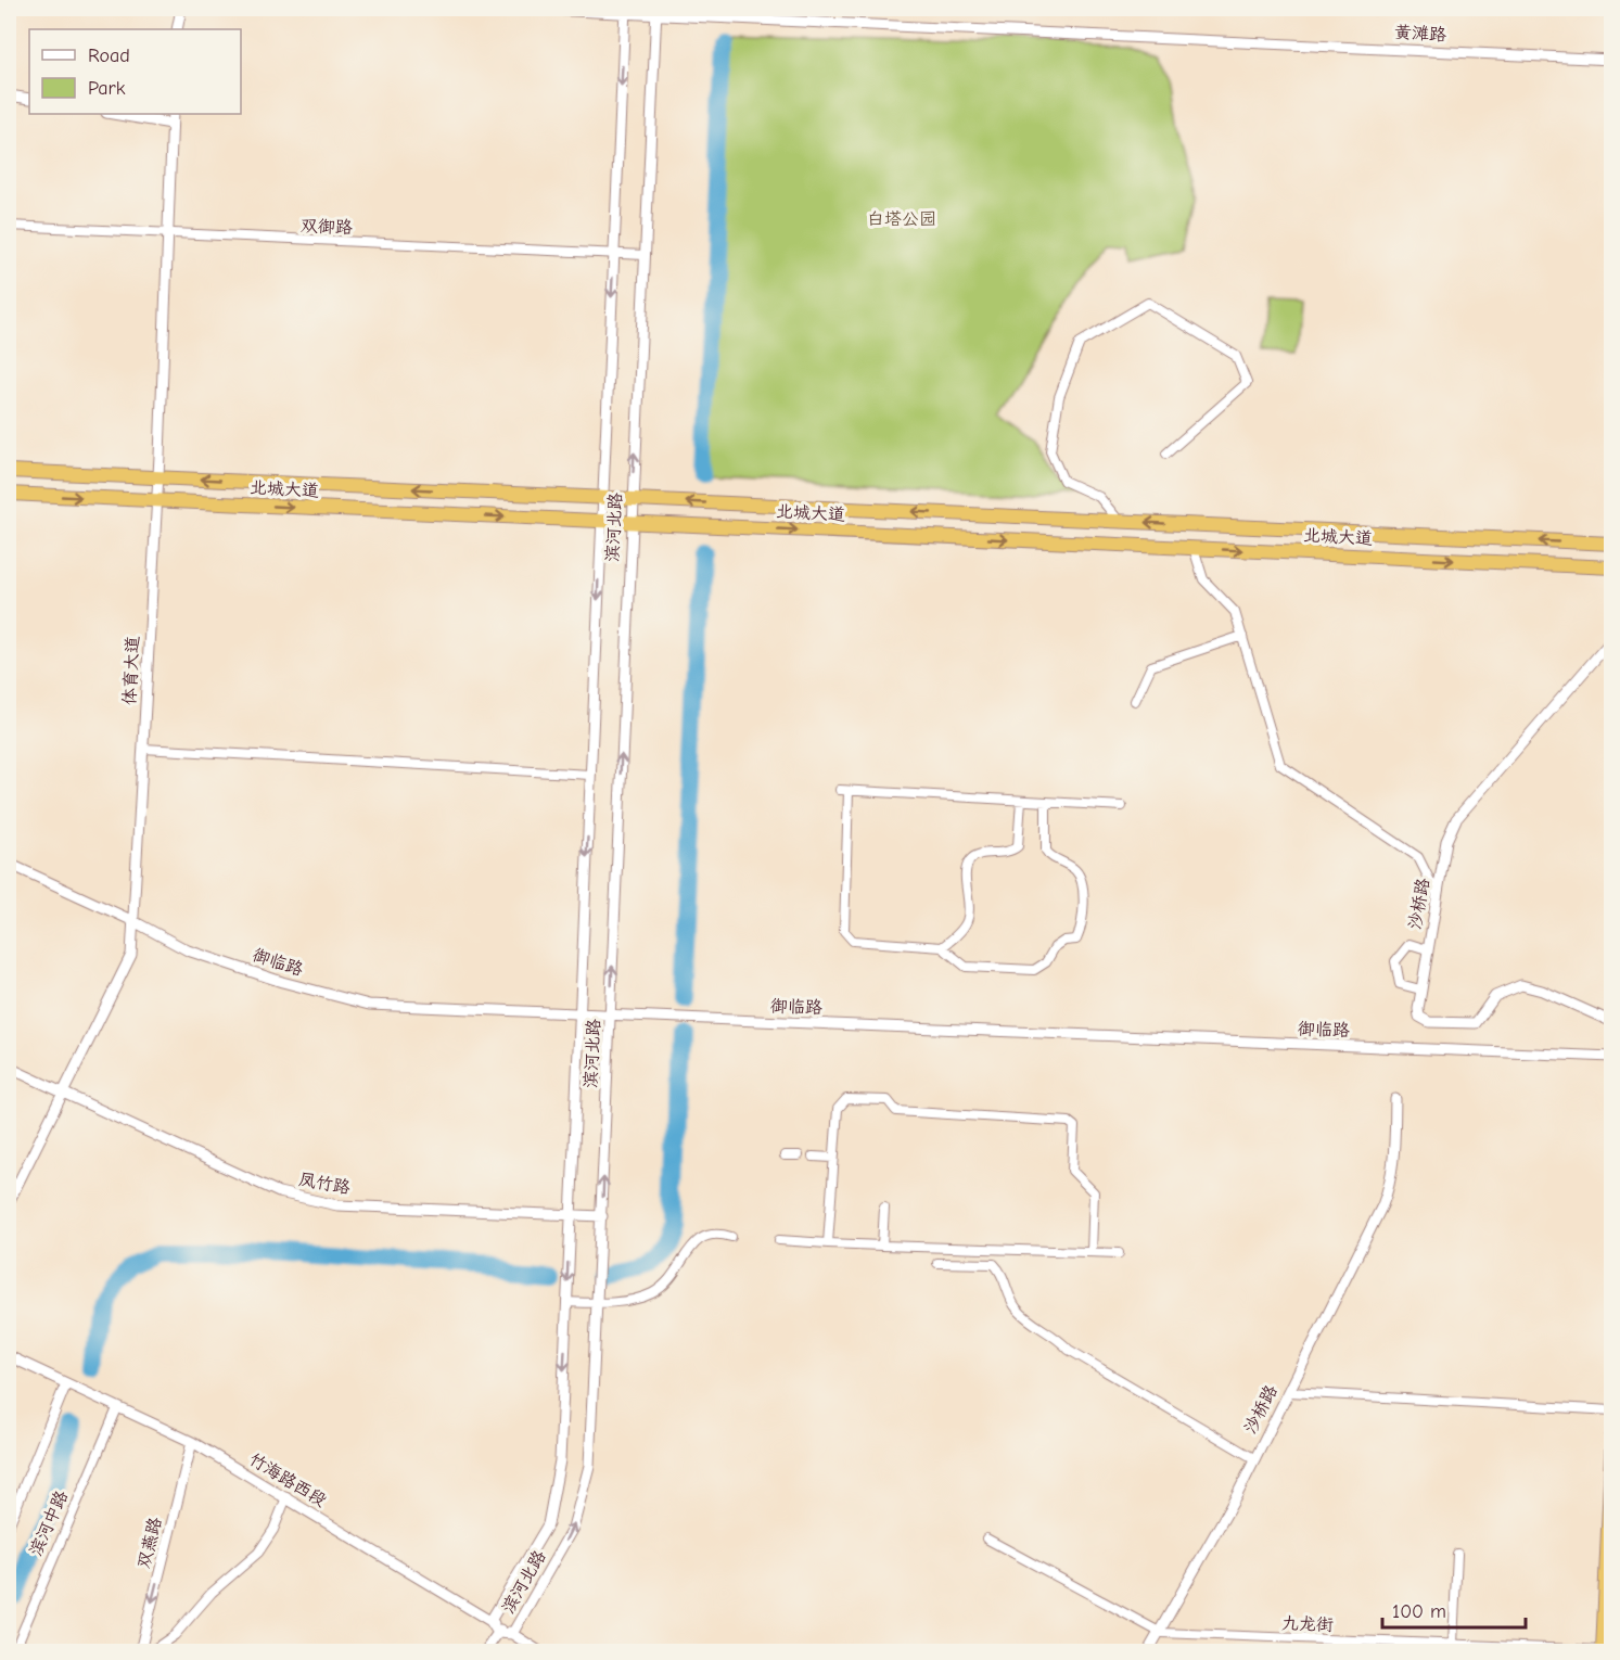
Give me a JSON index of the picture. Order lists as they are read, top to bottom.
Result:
{
  "streets": {
    "highway": ["北城大道"],
    "street": [
      "黄滩路",
      "双御路",
      "滨河北路",
      "体育大道",
      "沙桥路",
      "御临路",
      "凤竹路",
      "竹海路西段",
      "滨河中路",
      "双燕路",
      "九龙街"
    ]
  },
  "crossings": [
    ["黄滩路", "滨河北路"],
    ["双御路", "滨河北路"],
    ["双御路", "体育大道"],
    ["北城大道", "滨河北路"],
    ["北城大道", "体育大道"],
    ["滨河北路", "御临路"],
    ["滨河北路", "凤竹路"],
    ["滨河北路", "竹海路西段"],
    ["体育大道", "御临路"],
    ["体育大道", "凤竹路"],
    ["沙桥路", "九龙街"],
    ["竹海路西段", "滨河中路"],
    ["竹海路西段", "双燕路"]
  ],
  "one_way": ["双燕路"],
  "parks": ["白塔公园"],
  "legend": ["Road", "Park"],
  "scale_bar": "100 m"
}
